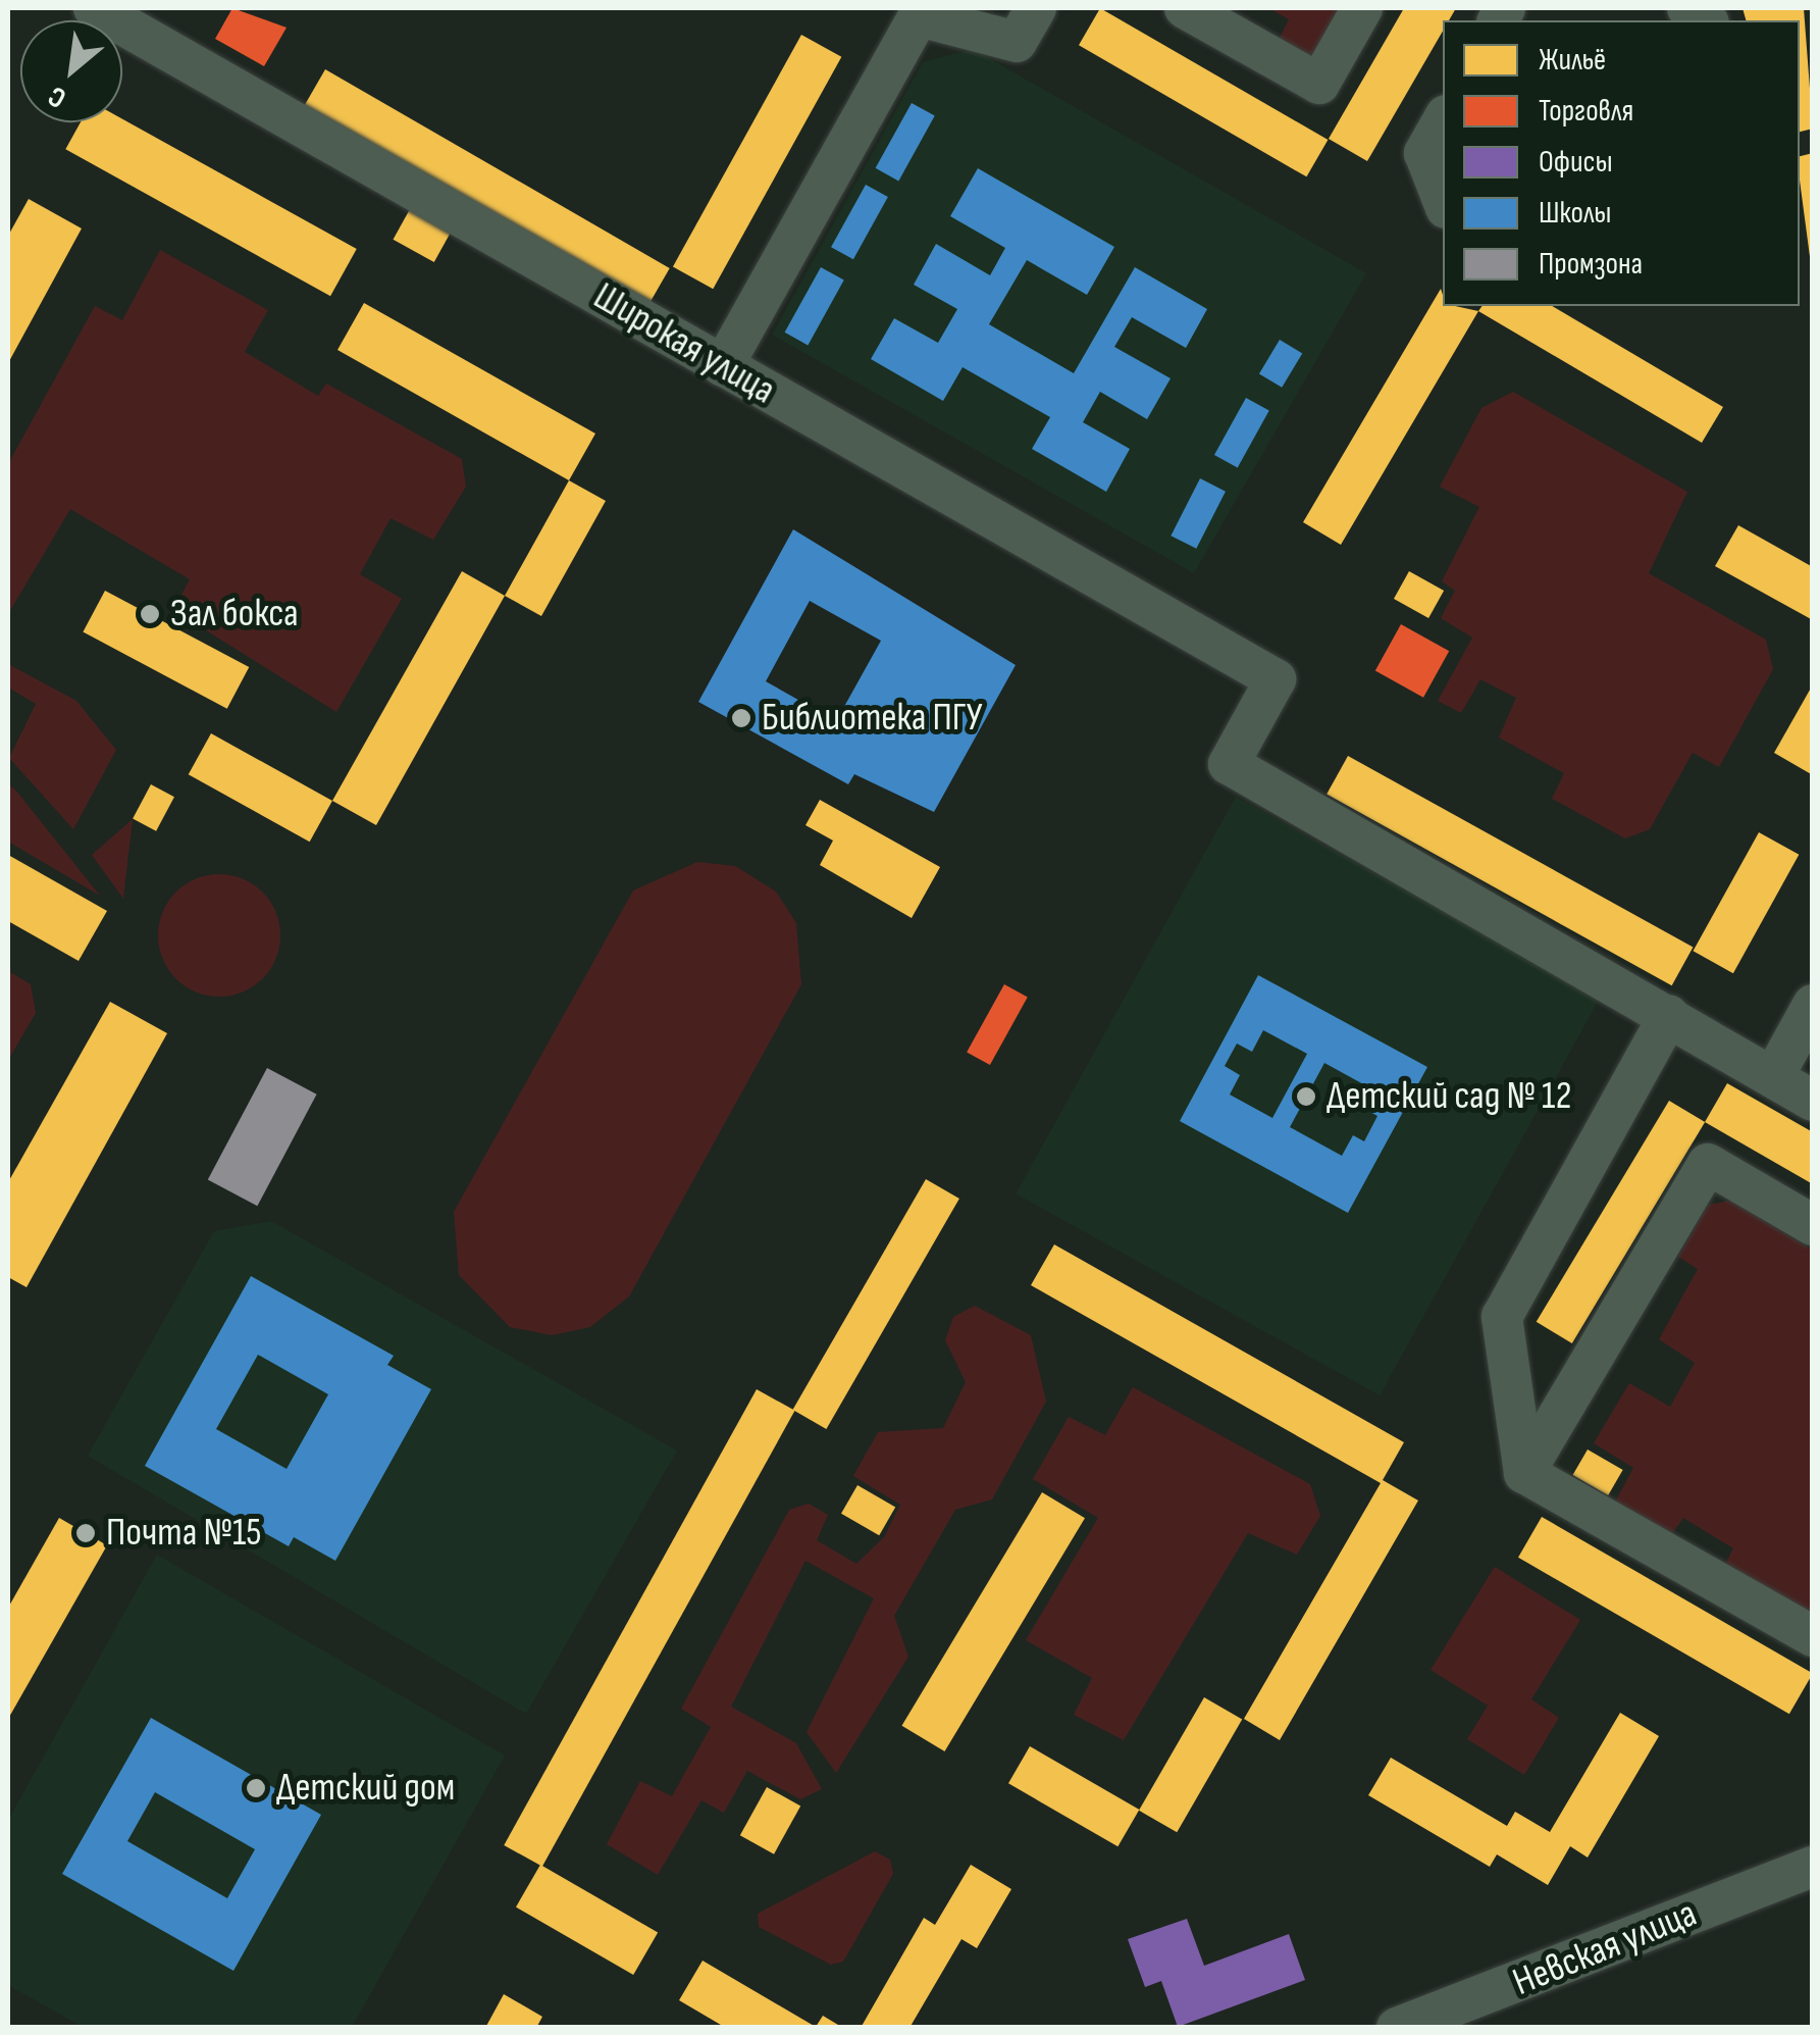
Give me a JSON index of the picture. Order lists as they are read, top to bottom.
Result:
{
  "streets": {
    "street": ["Широкая улица", "Невская улица"]
  },
  "places": [
    "Зал бокса",
    "Библиотека ПГУ",
    "Детский сад № 12",
    "Почта №15",
    "Детский дом"
  ],
  "legend": [
    "Жильё",
    "Торговля",
    "Офисы",
    "Школы",
    "Промзона"
  ],
  "north": "bottom left"
}
